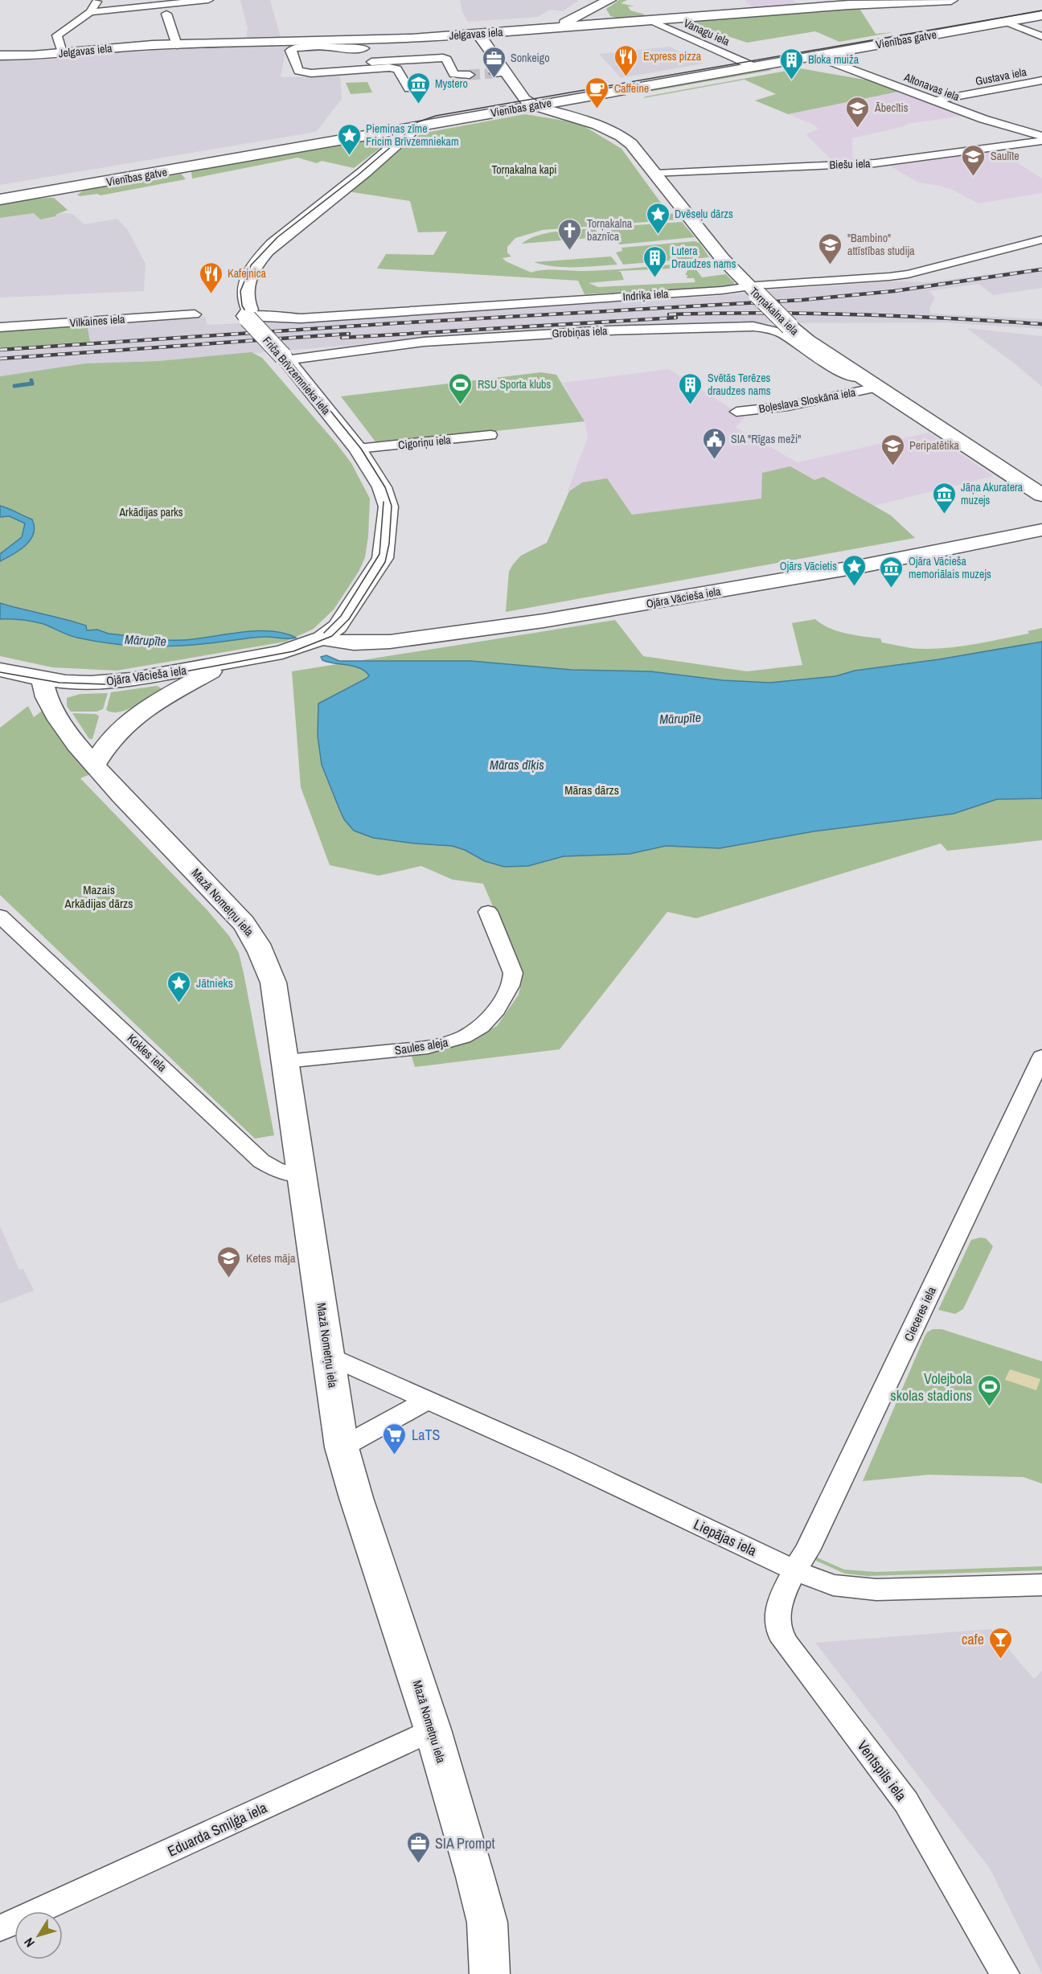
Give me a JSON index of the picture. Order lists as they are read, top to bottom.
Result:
{
  "streets": {
    "street": [
      "Vanagu iela",
      "Jelgavas iela",
      "Vienības gatve",
      "Gustava iela",
      "Altonavas iela",
      "Biešu iela",
      "Indriķa iela",
      "Torņakalna iela",
      "Vilkaines iela",
      "Grobiņas iela",
      "Friča Brīvzemnieka iela",
      "Boļeslava Sloskāna iela",
      "Cigoriņu iela",
      "Ojāra Vācieša iela",
      "Mazā Nometņu iela",
      "Saules aleja",
      "Kokles iela",
      "Cieceres iela",
      "Liepājas iela",
      "Ventspils iela",
      "Eduarda Smiļģa iela"
    ]
  },
  "crossings": [
    ["Vanagu iela", "Jelgavas iela"],
    ["Vanagu iela", "Vienības gatve"],
    ["Vienības gatve", "Altonavas iela"],
    ["Vienības gatve", "Torņakalna iela"],
    ["Gustava iela", "Altonavas iela"],
    ["Biešu iela", "Torņakalna iela"],
    ["Indriķa iela", "Torņakalna iela"],
    ["Indriķa iela", "Friča Brīvzemnieka iela"],
    ["Torņakalna iela", "Grobiņas iela"],
    ["Torņakalna iela", "Boļeslava Sloskāna iela"],
    ["Grobiņas iela", "Friča Brīvzemnieka iela"],
    ["Friča Brīvzemnieka iela", "Cigoriņu iela"],
    ["Friča Brīvzemnieka iela", "Ojāra Vācieša iela"],
    ["Ojāra Vācieša iela", "Mazā Nometņu iela"],
    ["Mazā Nometņu iela", "Saules aleja"],
    ["Mazā Nometņu iela", "Kokles iela"],
    ["Mazā Nometņu iela", "Liepājas iela"],
    ["Mazā Nometņu iela", "Eduarda Smiļģa iela"],
    ["Cieceres iela", "Liepājas iela"],
    ["Cieceres iela", "Ventspils iela"],
    ["Liepājas iela", "Ventspils iela"]
  ],
  "water": ["Mārupīte", "Māras dīķis"],
  "parks": [
    "Torņakalna kapi",
    "Arkādijas parks",
    "Māras dārzs",
    "Mazais Arkādijas dārzs"
  ],
  "places": {
    "restaurant": ["Express pizza", "Kafejnica"],
    "office": ["Sonkeigo", "SIA Prompt"],
    "building": ["Bloka muiža", "Lutera Draudzes nams", "Svētās Terēzes draudzes nams"],
    "museum": ["Mystero", "Jāņa Akuratera muzejs", "Ojāra Vācieša memoriālais muzejs"],
    "cafe": ["Caffeine"],
    "school or university": [
      "Ābecītis",
      "Saulīte",
      "\"Bambino\" attīstības studija",
      "Peripatētika",
      "Ketes māja"
    ],
    "place": [
      "Piemiņas zīme Fricim Brīvzemniekam",
      "Dvēseļu dārzs",
      "Ojārs Vācietis",
      "Jātnieks"
    ],
    "church": ["Torņakalna baznīca"],
    "sports": ["RSU Sporta klubs", "Volejbola skolas stadions"],
    "public building": ["SIA \"Rīgas meži\""],
    "supermarket": ["LaTS"],
    "bar": ["cafe"]
  },
  "north": "bottom left"
}
